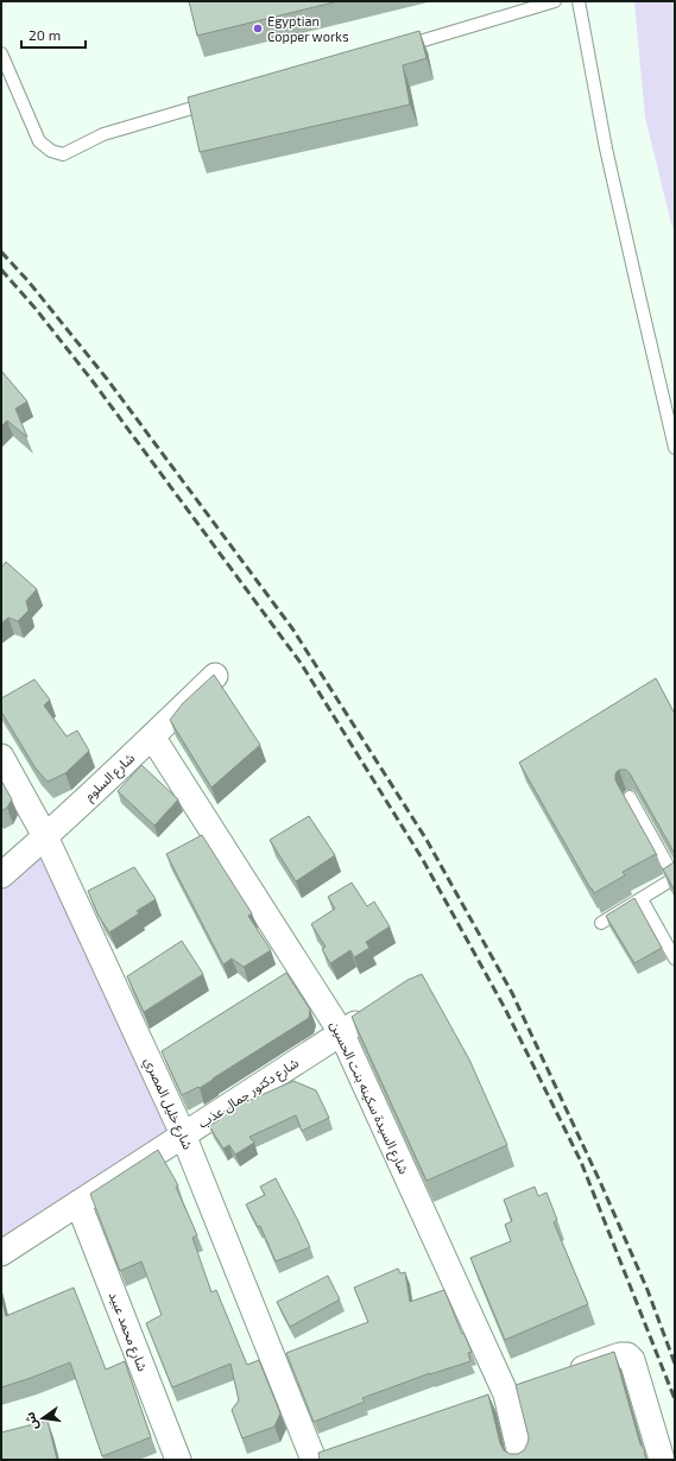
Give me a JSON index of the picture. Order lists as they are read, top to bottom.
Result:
{
  "streets": {
    "street": [
      "شارع السلوم",
      "شارع دكتور جمال عذب",
      "شارع السيدة سكينه بنت الحسين",
      "شارع خليل المصري",
      "شارع محمد عبيد"
    ]
  },
  "crossings": [
    ["شارع السلوم", "شارع السيدة سكينه بنت الحسين"],
    ["شارع السلوم", "شارع خليل المصري"],
    ["شارع دكتور جمال عذب", "شارع السيدة سكينه بنت الحسين"],
    ["شارع دكتور جمال عذب", "شارع خليل المصري"],
    ["شارع دكتور جمال عذب", "شارع محمد عبيد"]
  ],
  "places": ["Egyptian Copper works"],
  "scale_bar": "20 m",
  "north": "left"
}
